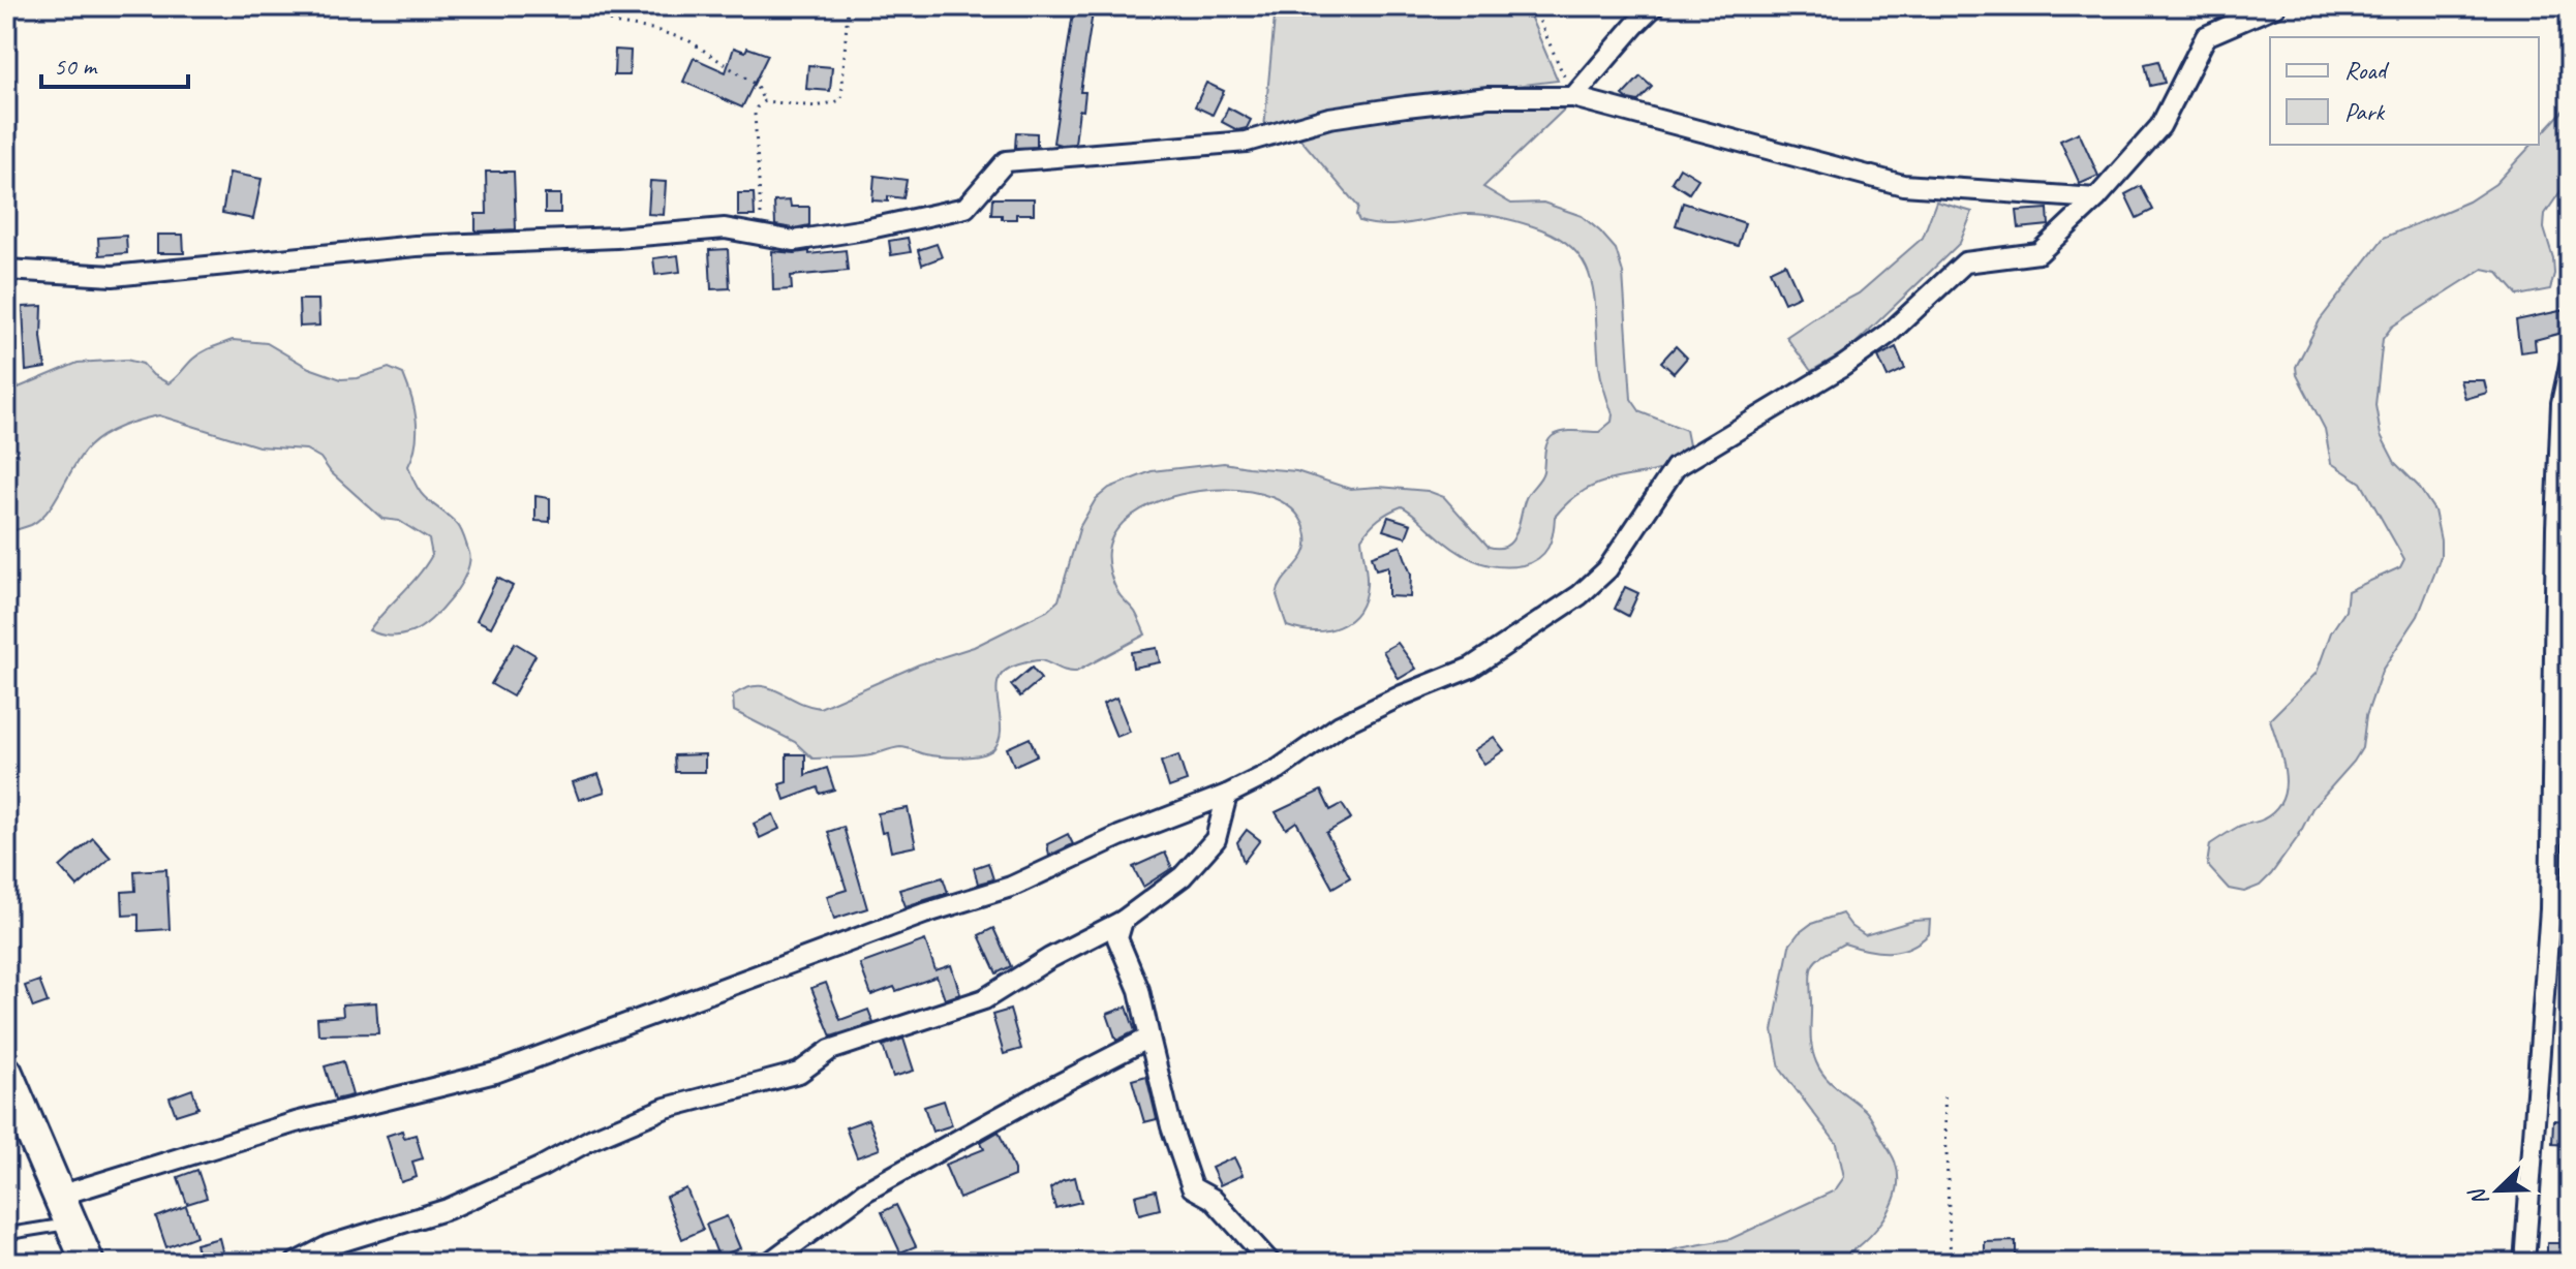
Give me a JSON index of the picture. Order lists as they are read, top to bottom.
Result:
{
  "legend": ["Road", "Park"],
  "scale_bar": "50 m",
  "north": "bottom left"
}
